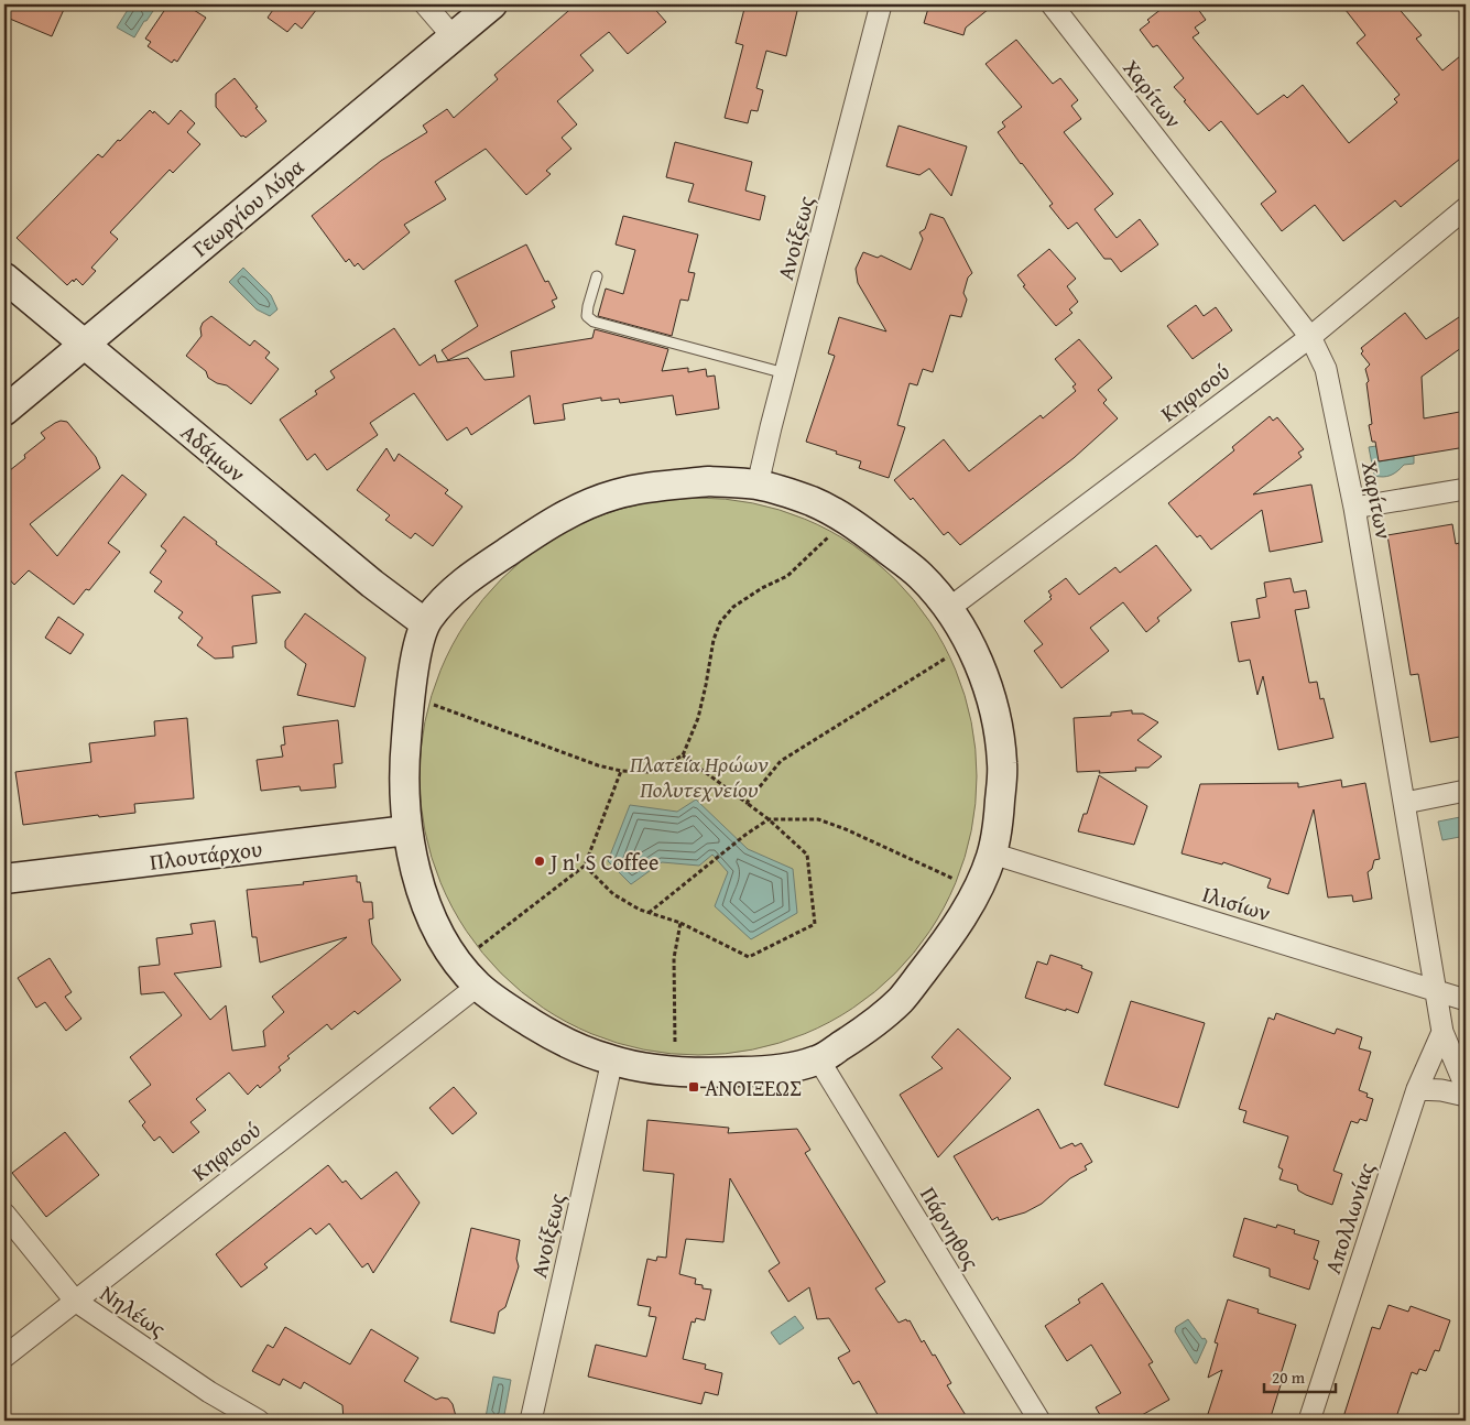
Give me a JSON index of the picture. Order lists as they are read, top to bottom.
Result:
{
  "streets": {
    "street": [
      "Χαρίτων",
      "Γεωργίου Λύρα",
      "Ανοίξεως",
      "Κηφισού",
      "Αδάμων",
      "Πλουτάρχου",
      "Ιλισίων",
      "Απολλωνίας",
      "Πάρνηθος",
      "Νηλέως"
    ]
  },
  "crossings": [
    ["Χαρίτων", "Κηφισού"],
    ["Χαρίτων", "Ιλισίων"],
    ["Χαρίτων", "Απολλωνίας"],
    ["Γεωργίου Λύρα", "Αδάμων"],
    ["Κηφισού", "Νηλέως"]
  ],
  "parks": ["Πλατεία Ηρώων Πολυτεχνείου"],
  "places": {
    "other": ["J n' S Coffee"],
    "transit": ["ΑΝΟΙΞΕΩΣ"]
  },
  "scale_bar": "20 m"
}
